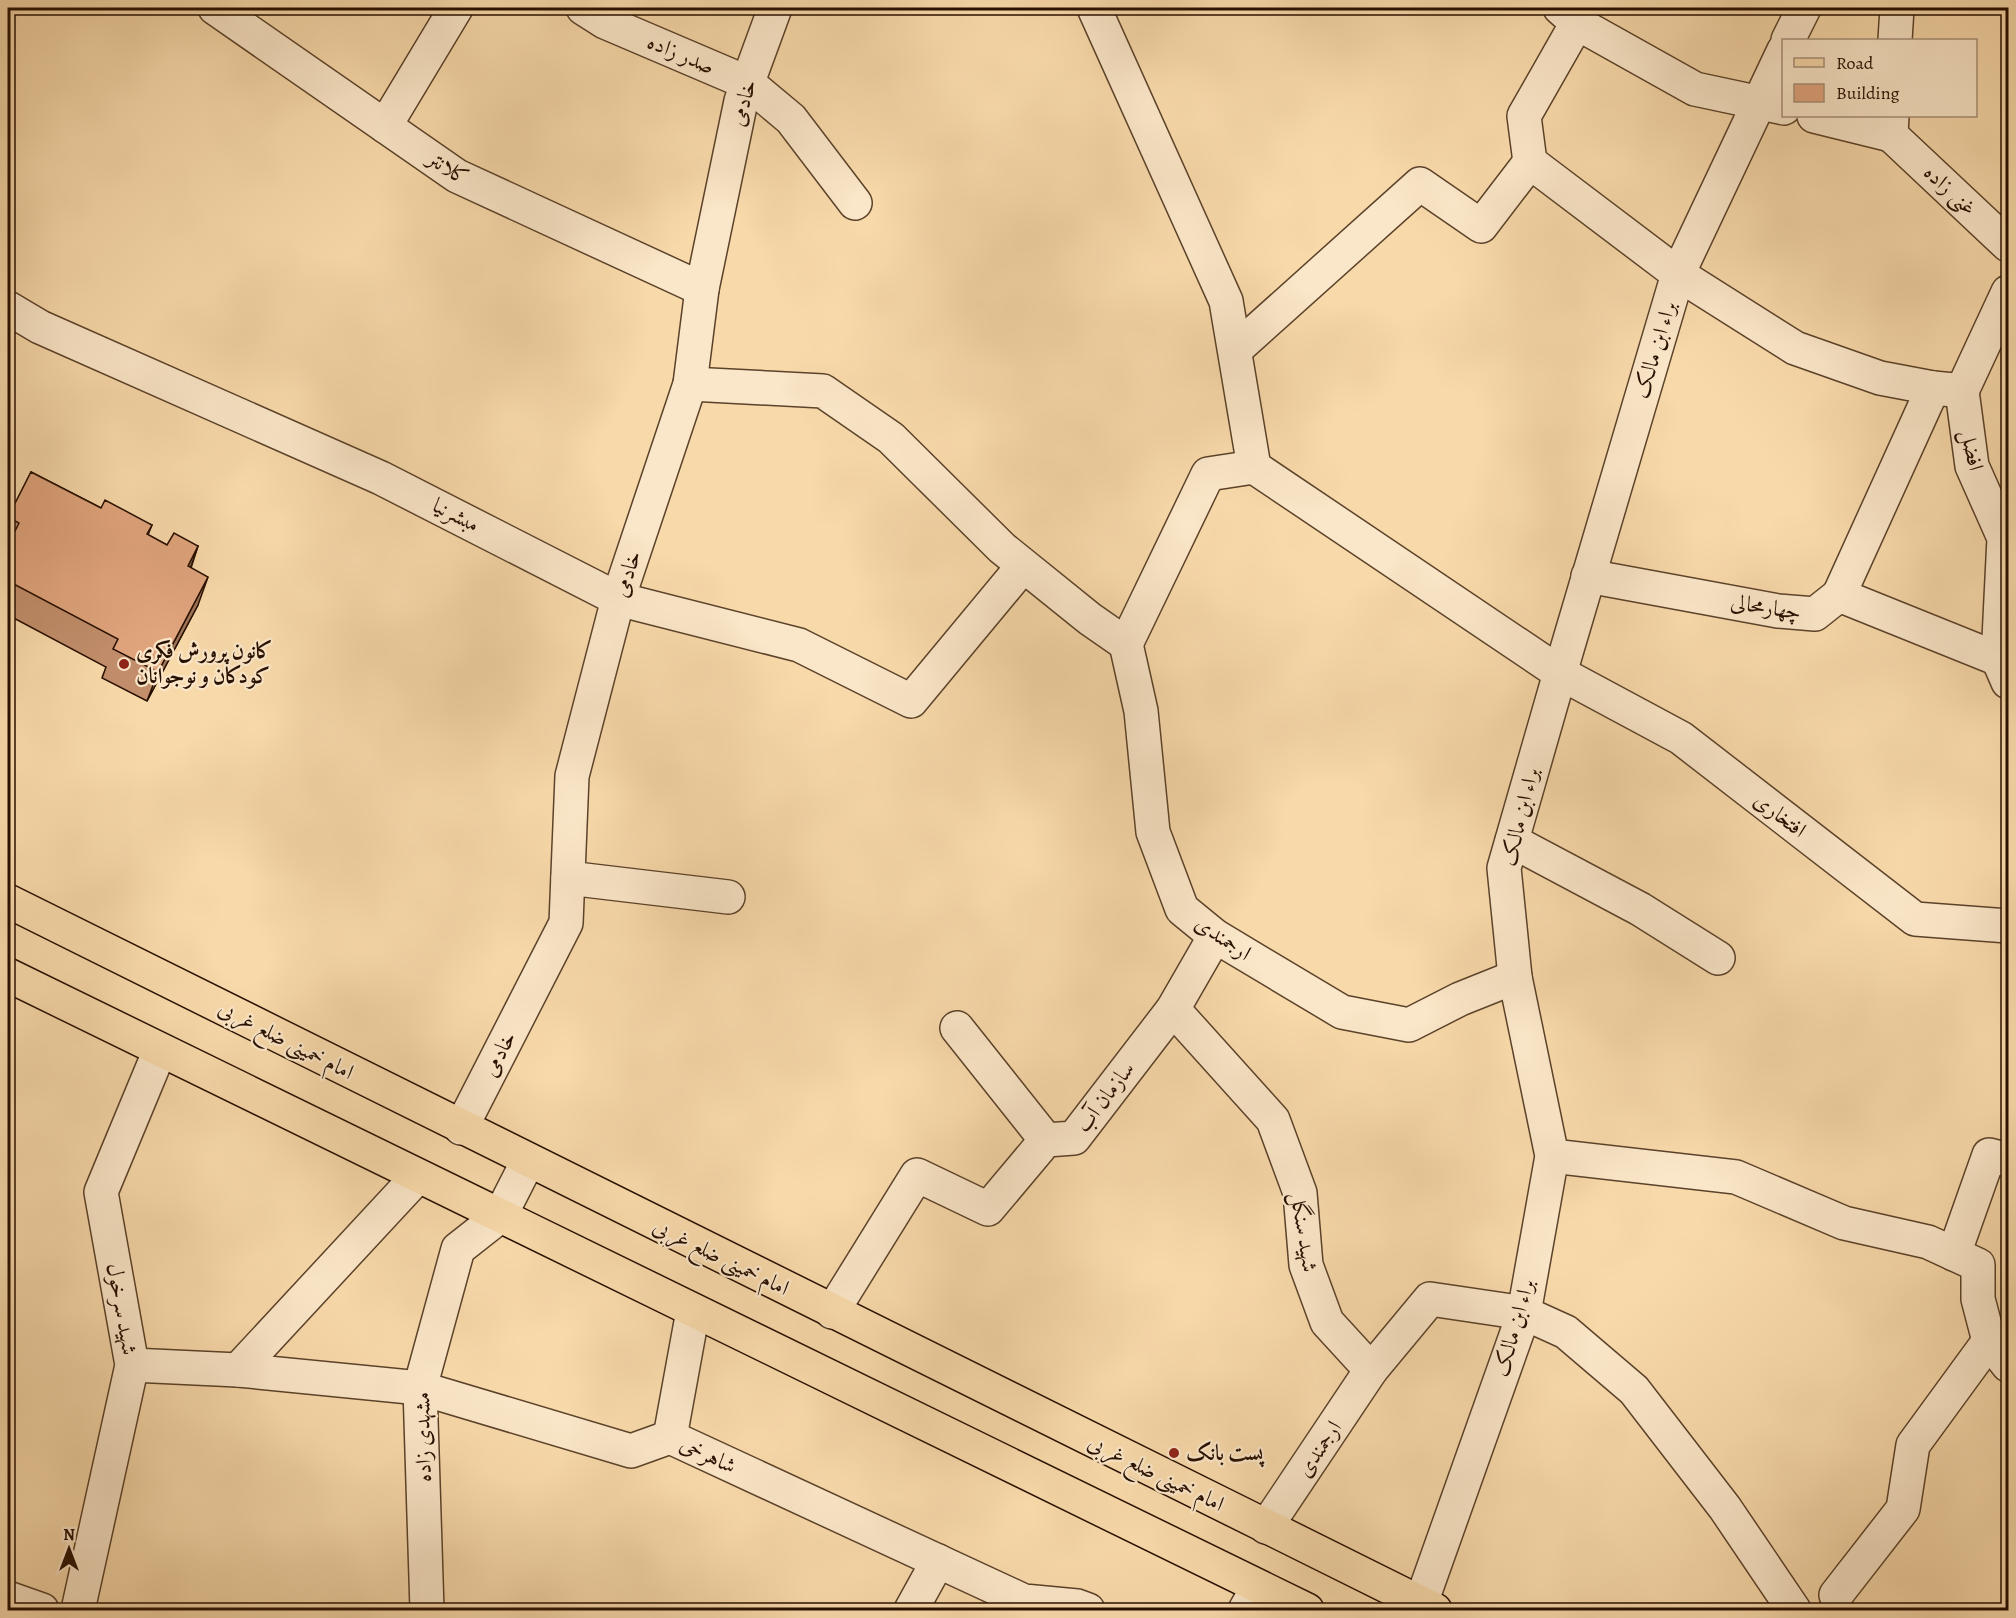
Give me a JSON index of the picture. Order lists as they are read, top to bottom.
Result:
{
  "streets": {
    "main road": ["امام خمینی ضلع غربی"],
    "street": [
      "صدر زاده",
      "خادمی",
      "کلانتر",
      "غنی زاده",
      "براء ابن مالک",
      "افضل",
      "مبشرنیا",
      "چهارمحالی",
      "افتخاری",
      "ارجمندی",
      "سازمان آب",
      "شهید سنگل",
      "شهید سرخول",
      "مشهدی زاده",
      "شاهرخی"
    ]
  },
  "crossings": [
    ["صدر زاده", "خادمی"],
    ["خادمی", "کلانتر"],
    ["خادمی", "مبشرنیا"],
    ["خادمی", "امام خمینی ضلع غربی"],
    ["براء ابن مالک", "چهارمحالی"],
    ["براء ابن مالک", "افتخاری"],
    ["براء ابن مالک", "ارجمندی"],
    ["براء ابن مالک", "امام خمینی ضلع غربی"],
    ["ارجمندی", "امام خمینی ضلع غربی"],
    ["ارجمندی", "سازمان آب"],
    ["ارجمندی", "شهید سنگل"],
    ["امام خمینی ضلع غربی", "سازمان آب"],
    ["سازمان آب", "شهید سنگل"],
    ["شهید سرخول", "شاهرخی"],
    ["مشهدی زاده", "شاهرخی"]
  ],
  "places": ["کانون پرورش فکری کودکان و نوجوانان", "پست بانک"],
  "legend": ["Road", "Building"],
  "north": "top"
}
